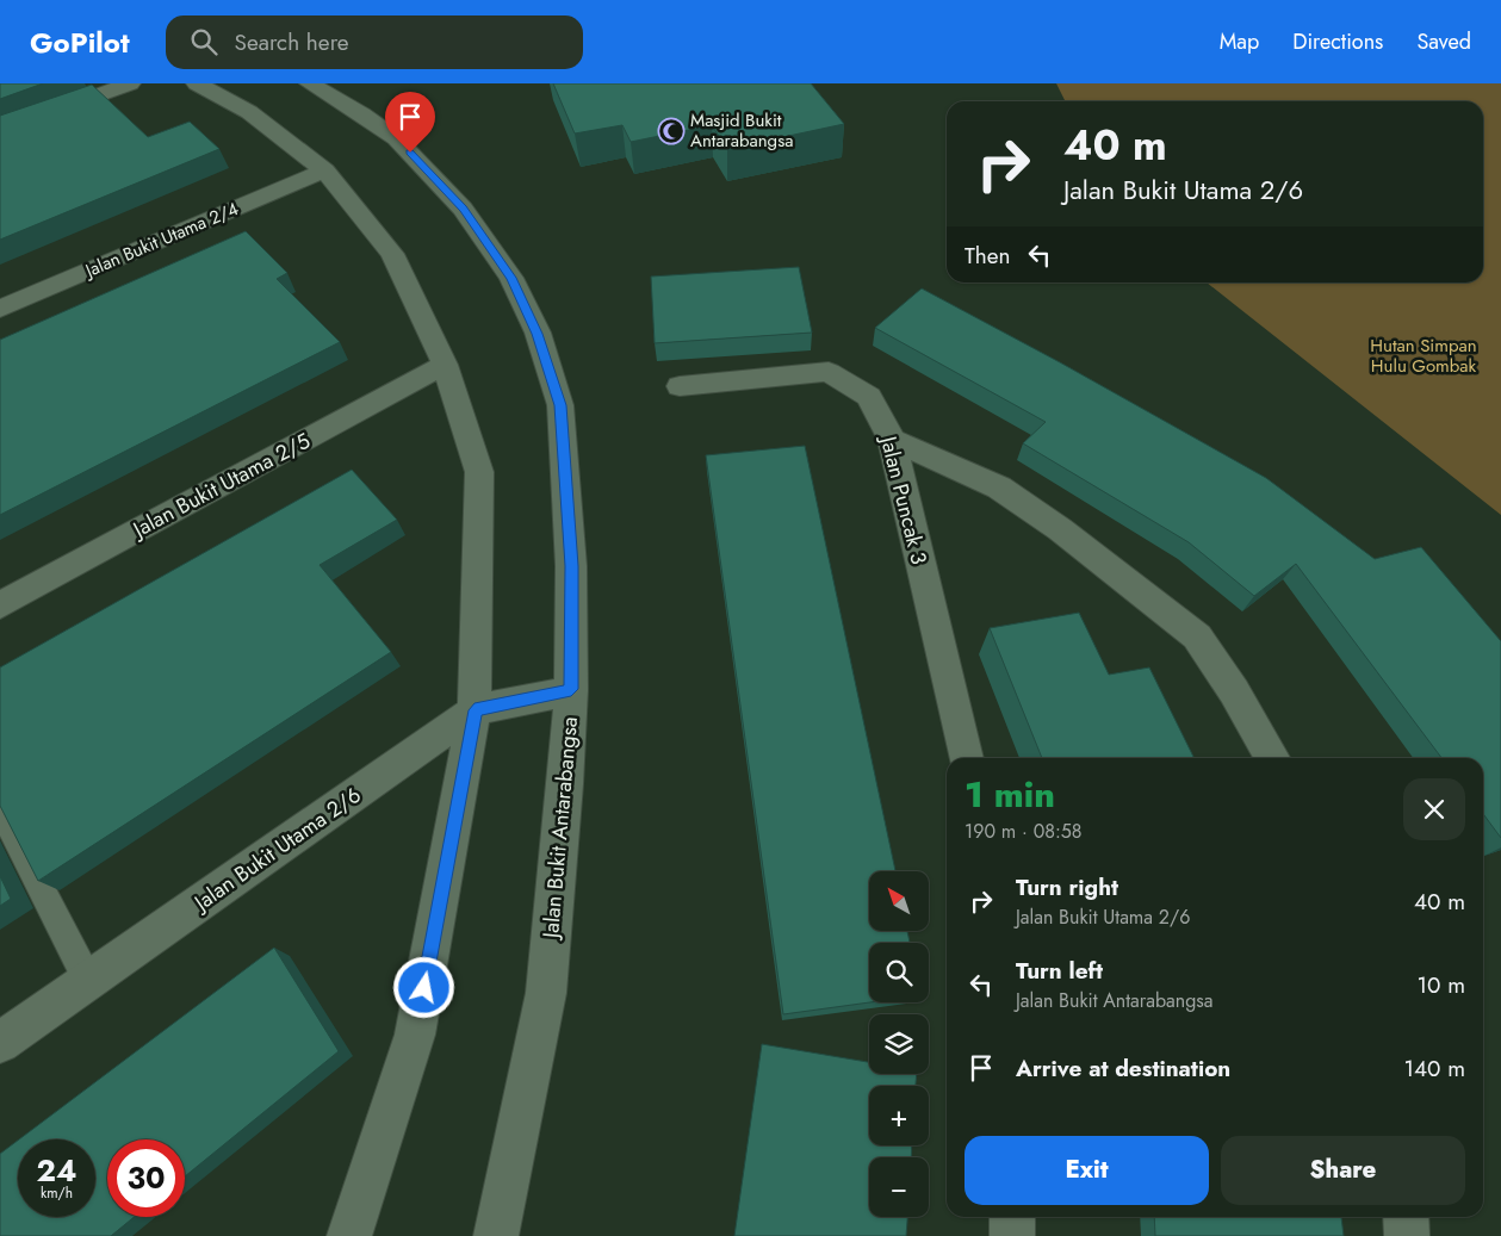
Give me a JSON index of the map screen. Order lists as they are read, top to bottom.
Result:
{
  "streets": {
    "street": [
      "Jalan Bukit Utama 2/4",
      "Jalan Bukit Utama 2/5",
      "Jalan Puncak 3",
      "Jalan Bukit Antarabangsa",
      "Jalan Bukit Utama 2/6"
    ]
  },
  "crossings": [
    ["Jalan Bukit Antarabangsa", "Jalan Bukit Utama 2/6"]
  ],
  "parks": ["Hutan Simpan Hulu Gombak"],
  "places": {
    "mosque": ["Masjid Bukit Antarabangsa"]
  },
  "north": "top left",
  "page": {
    "header": "GoPilot",
    "search": "Search here",
    "nav": ["Map", "Directions", "Saved"],
    "turn": ["40 m", "Jalan Bukit Utama 2/6"],
    "then": "Then",
    "heading": ["1 min", "190 m · 08:58"],
    "list": [
      {
        "name": "Turn right",
        "note": "Jalan Bukit Utama 2/6",
        "value": "40 m"
      },
      {
        "name": "Turn left",
        "note": "Jalan Bukit Antarabangsa",
        "value": "10 m"
      },
      {
        "name": "Arrive at destination",
        "value": "140 m"
      }
    ],
    "map_buttons": ["+", "−"],
    "buttons": ["Exit", "Share"],
    "speed": "24 km/h",
    "limit": "30"
  }
}
